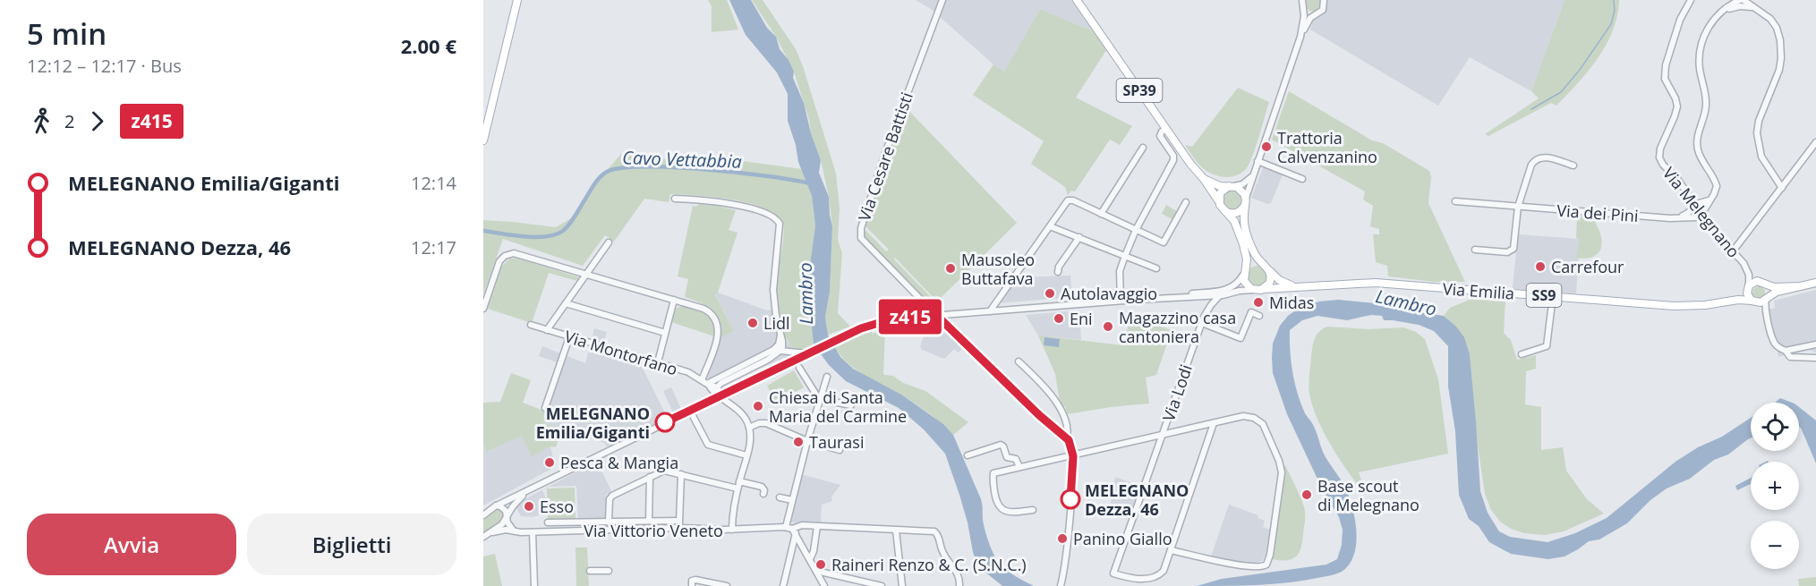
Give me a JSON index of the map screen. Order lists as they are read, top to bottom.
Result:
{
  "streets": {
    "main road": ["SP39", "Via Emilia", "SS9"],
    "street": [
      "Via Cesare Battisti",
      "Via Melegnano",
      "Via dei Pini",
      "Via Montorfano",
      "Via Lodi",
      "Via Vittorio Veneto"
    ]
  },
  "crossings": [
    ["SP39", "Via Emilia"],
    ["Via Melegnano", "Via dei Pini"],
    ["Via Melegnano", "Via Emilia"]
  ],
  "water": ["Cavo Vettabbia", "Lambro"],
  "places": [
    "Trattoria Calvenzanino",
    "Carrefour",
    "Mausoleo Buttafava",
    "Autolavaggio",
    "Midas",
    "Eni",
    "Lidl",
    "Magazzino casa cantoniera",
    "Chiesa di Santa Maria del Carmine",
    "MELEGNANO Emilia/Giganti",
    "Taurasi",
    "Pesca & Mangia",
    "Base scout di Melegnano",
    "MELEGNANO Dezza, 46",
    "Esso",
    "Panino Giallo",
    "Raineri Renzo & C. (S.N.C.)"
  ],
  "lines": ["bus line z415"],
  "page": {
    "heading": ["5 min", "12:12 – 12:17 · Bus", "2.00 €"],
    "on_map": "z415",
    "legs": ["2", "z415"],
    "list": [
      {
        "name": "MELEGNANO Emilia/Giganti",
        "value": "12:14"
      },
      {
        "name": "MELEGNANO Dezza, 46",
        "value": "12:17"
      }
    ],
    "map_buttons": ["+", "−"],
    "buttons": ["Avvia", "Biglietti"]
  }
}
